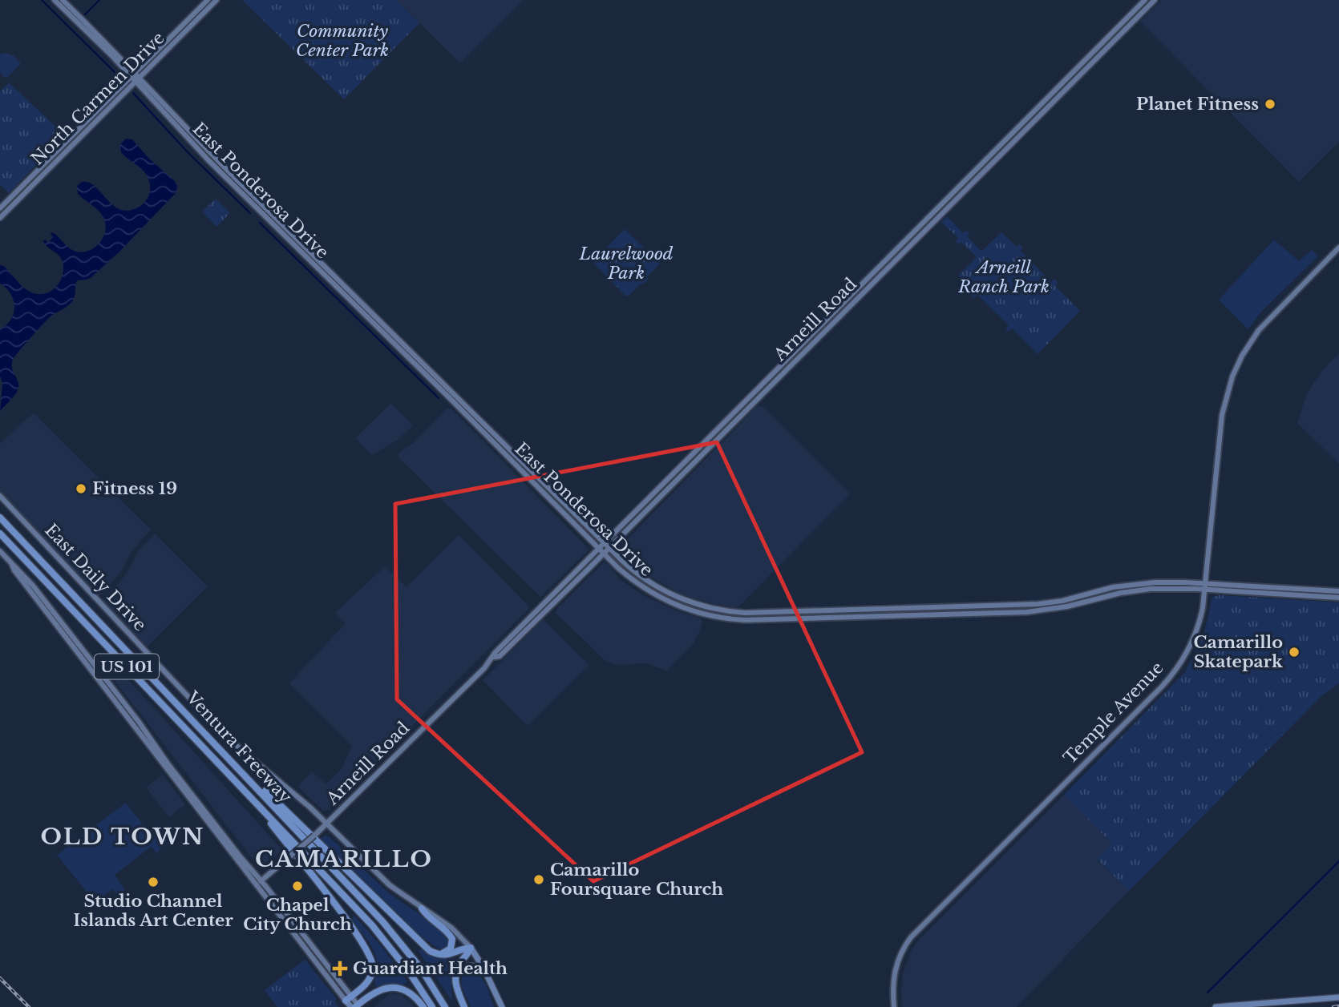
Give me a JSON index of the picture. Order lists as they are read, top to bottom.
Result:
{
  "streets": {
    "highway": ["US 101", "Ventura Freeway"],
    "main road": [
      "North Carmen Drive",
      "East Ponderosa Drive",
      "Arneill Road",
      "East Daily Drive",
      "Temple Avenue"
    ]
  },
  "crossings": [
    ["North Carmen Drive", "East Ponderosa Drive"],
    ["East Ponderosa Drive", "Arneill Road"],
    ["East Ponderosa Drive", "Temple Avenue"],
    ["Arneill Road", "East Daily Drive"]
  ],
  "districts": ["OLD TOWN", "CAMARILLO"],
  "parks": ["Community Center Park", "Laurelwood Park", "Arneill Ranch Park"],
  "places": {
    "other": [
      "Planet Fitness",
      "Fitness 19",
      "Camarillo Skatepark",
      "Camarillo Foursquare Church",
      "Studio Channel Islands Art Center",
      "Chapel City Church"
    ],
    "health": ["Guardiant Health"]
  }
}
